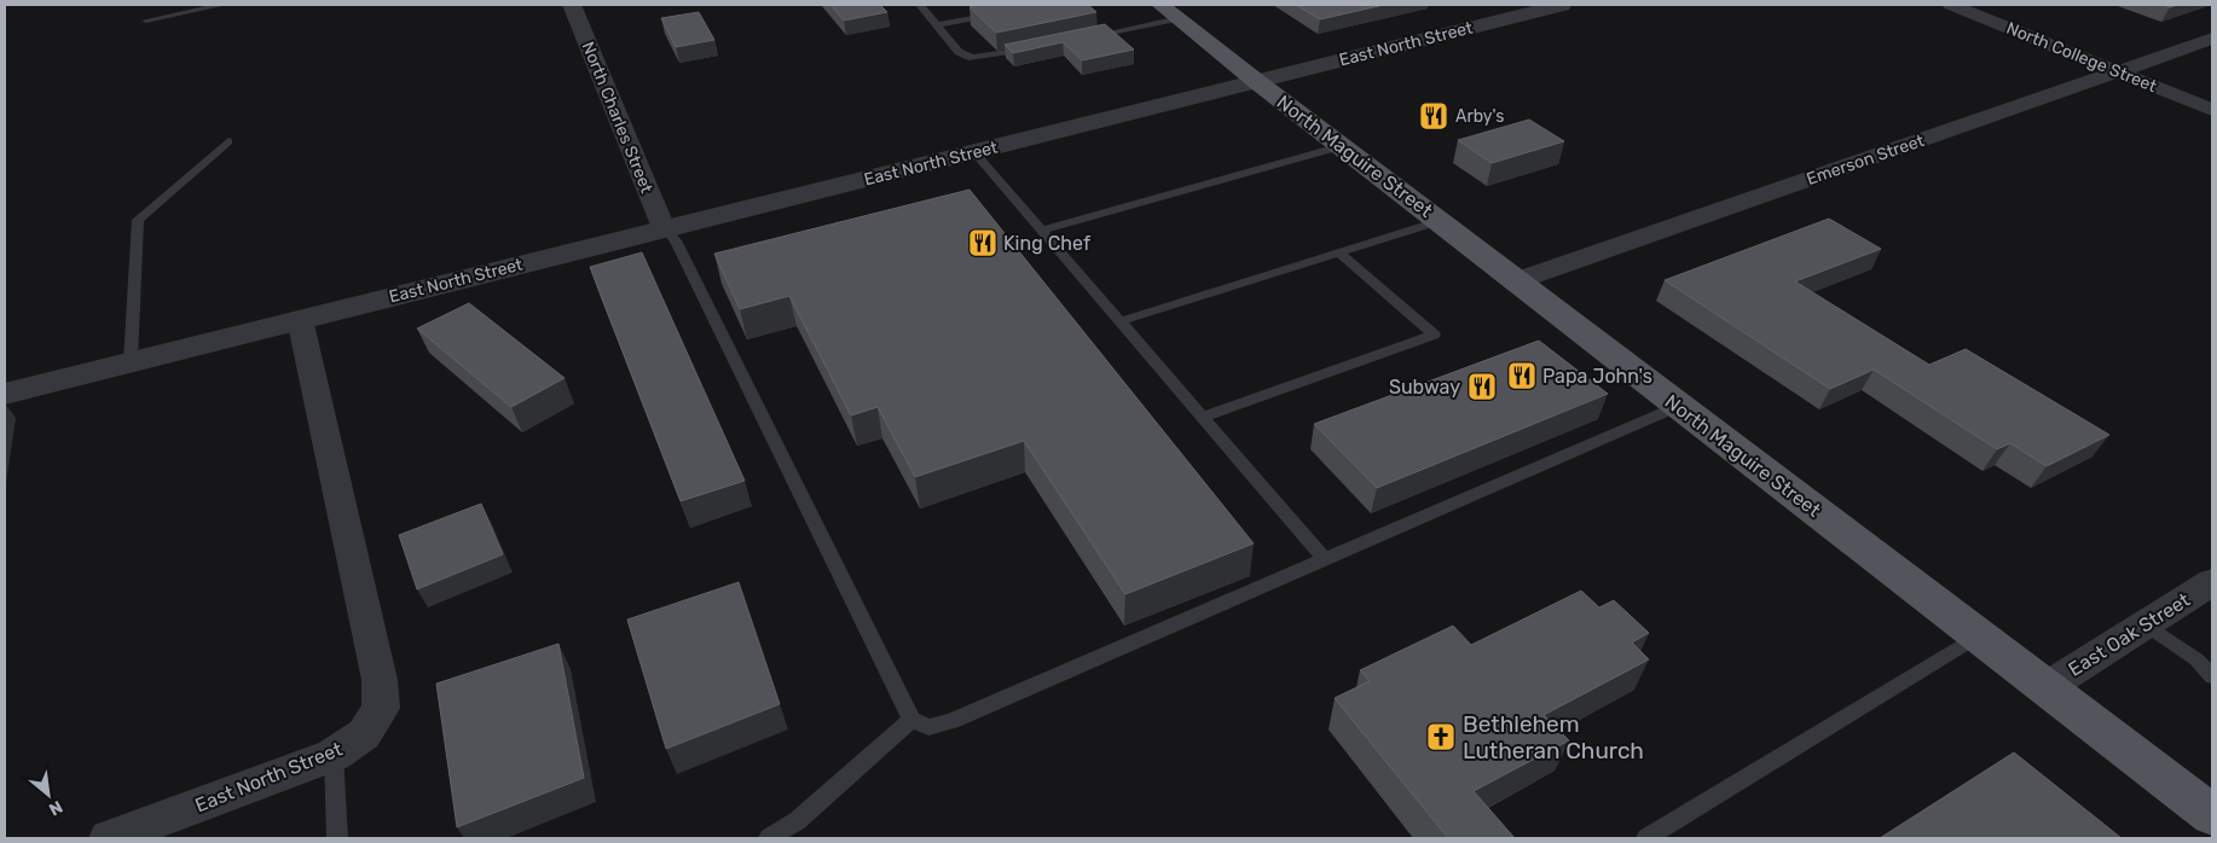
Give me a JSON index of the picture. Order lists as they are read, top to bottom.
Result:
{
  "streets": {
    "main road": ["North Maguire Street"],
    "street": [
      "East North Street",
      "North College Street",
      "North Charles Street",
      "Emerson Street",
      "East Oak Street"
    ]
  },
  "crossings": [
    ["East North Street", "North Charles Street"],
    ["East North Street", "North Maguire Street"],
    ["North College Street", "Emerson Street"],
    ["North Maguire Street", "Emerson Street"],
    ["North Maguire Street", "East Oak Street"]
  ],
  "places": {
    "restaurant": [
      "Arby's",
      "King Chef",
      "Papa John's",
      "Subway"
    ],
    "church": ["Bethlehem Lutheran Church"]
  },
  "north": "bottom right"
}
